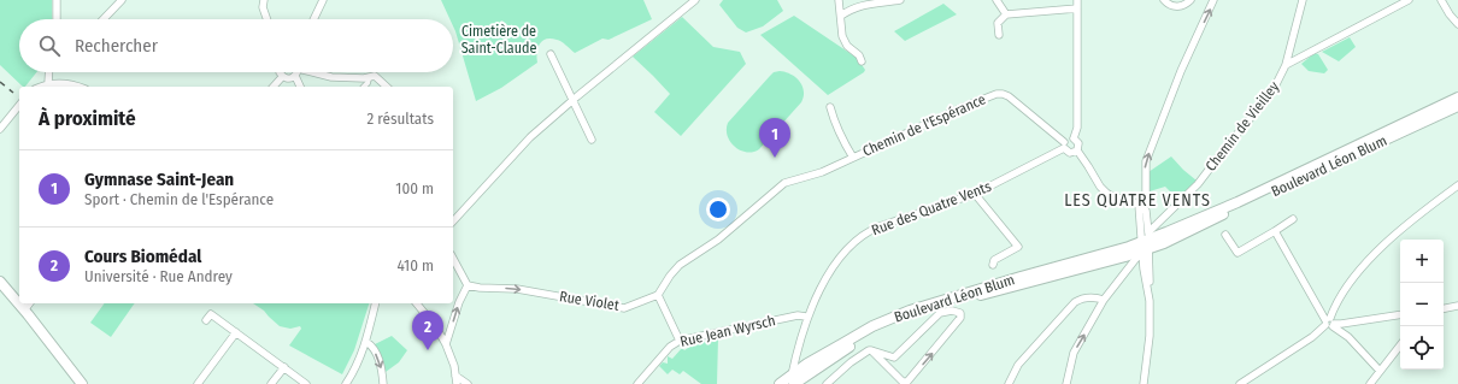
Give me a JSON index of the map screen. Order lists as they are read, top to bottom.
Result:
{
  "streets": {
    "main road": ["Boulevard Léon Blum"],
    "street": [
      "Chemin de l'Espérance",
      "Chemin de Vieilley",
      "Rue des Quatre Vents",
      "Rue Violet",
      "Rue Jean Wyrsch"
    ]
  },
  "crossings": [
    ["Chemin de l'Espérance", "Rue des Quatre Vents"],
    ["Chemin de l'Espérance", "Rue Violet"],
    ["Chemin de Vieilley", "Boulevard Léon Blum"],
    ["Boulevard Léon Blum", "Rue des Quatre Vents"],
    ["Rue des Quatre Vents", "Rue Jean Wyrsch"]
  ],
  "one_way": ["Rue Violet"],
  "districts": ["LES QUATRE VENTS"],
  "parks": ["Cimetière de Saint-Claude"],
  "page": {
    "search": "Rechercher",
    "heading": ["À proximité", "2 résultats"],
    "pins": ["1", "2"],
    "list": [
      {
        "mark": "1",
        "name": "Gymnase Saint-Jean",
        "note": "Sport · Chemin de l'Espérance",
        "value": "100 m"
      },
      {
        "mark": "2",
        "name": "Cours Biomédal",
        "note": "Université · Rue Andrey",
        "value": "410 m"
      }
    ],
    "map_buttons": ["+", "−"]
  }
}
